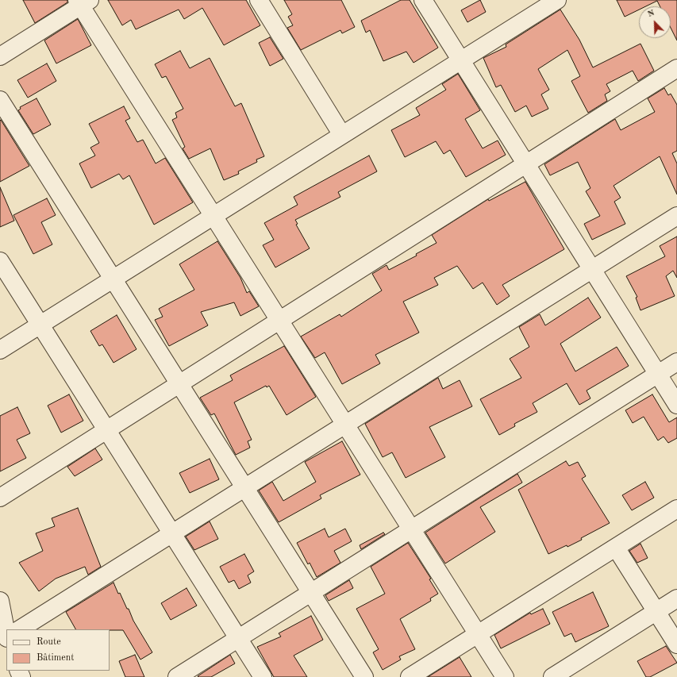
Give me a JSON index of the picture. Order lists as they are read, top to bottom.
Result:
{
  "legend": ["Route", "Bâtiment"],
  "north": "top left"
}
